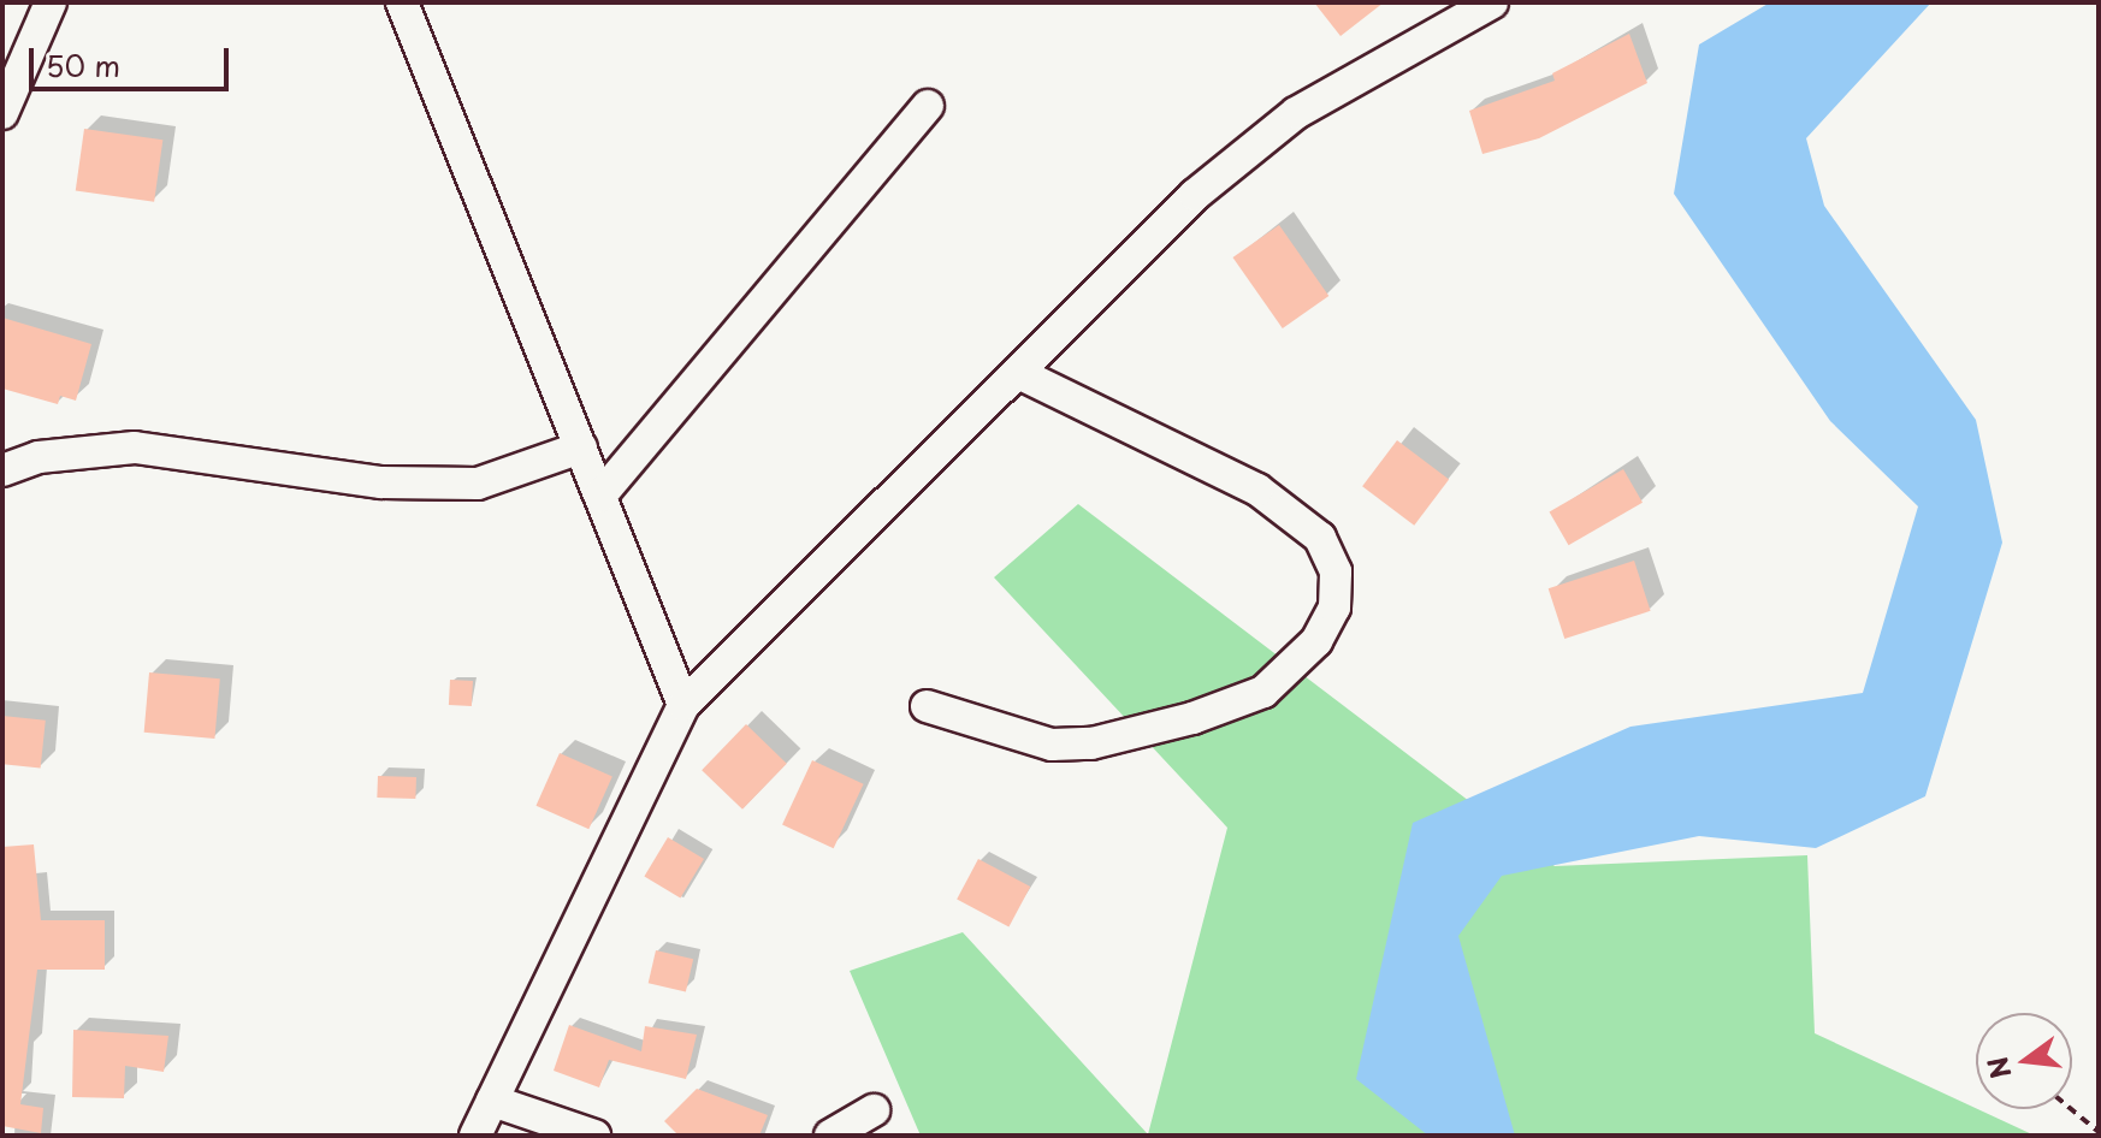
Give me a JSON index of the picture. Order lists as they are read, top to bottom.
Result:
{
  "scale_bar": "50 m",
  "north": "left"
}
